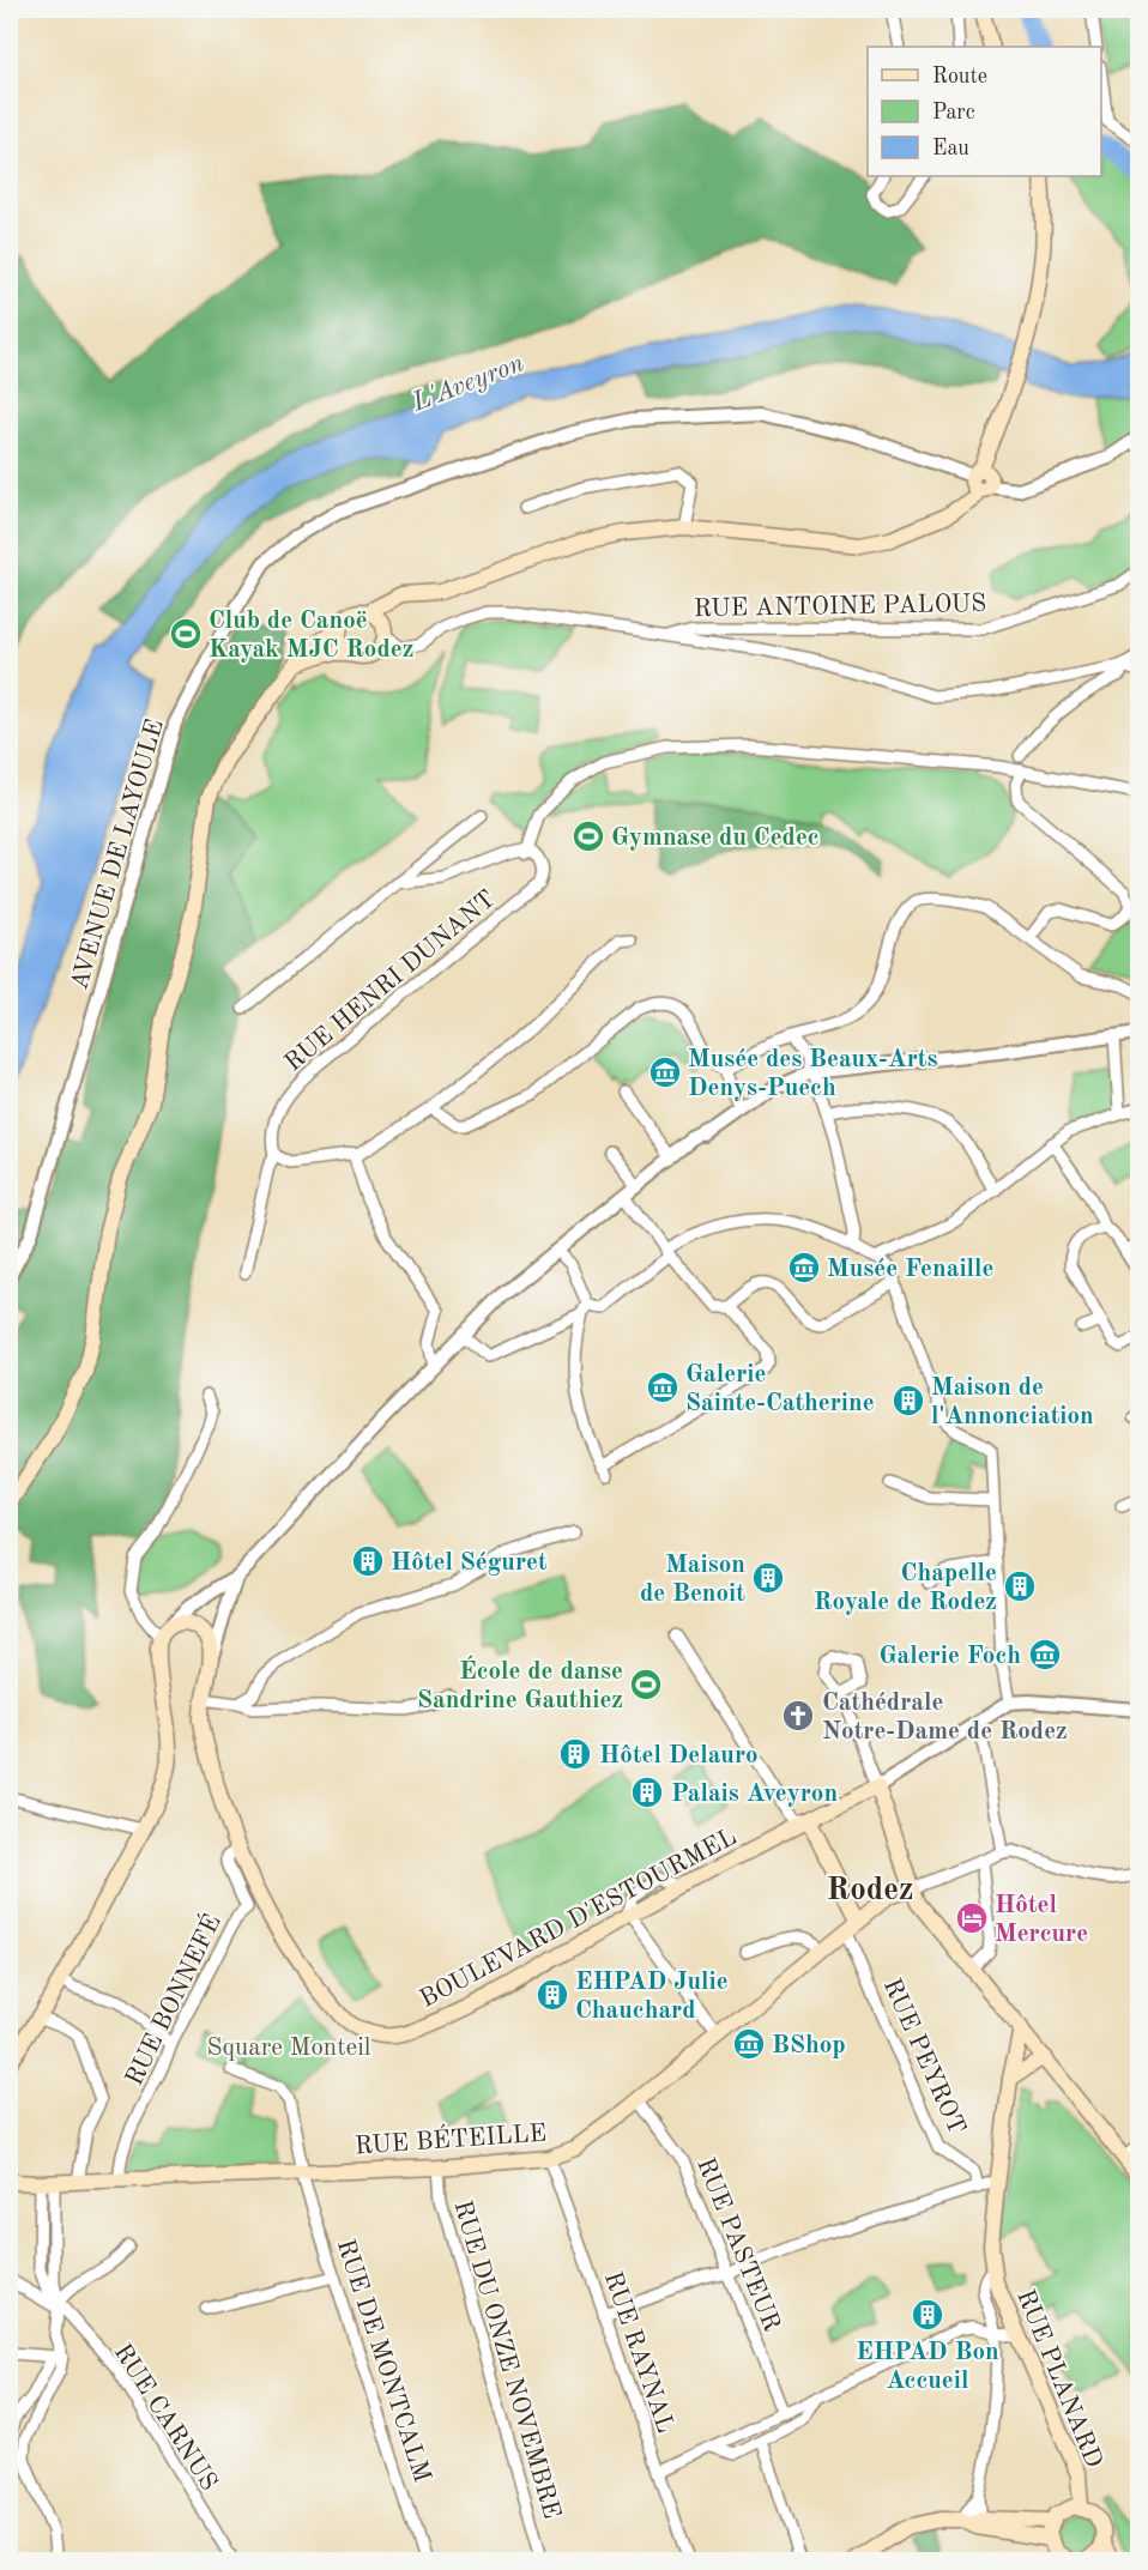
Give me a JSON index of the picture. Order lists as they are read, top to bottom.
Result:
{
  "streets": {
    "main road": ["BOULEVARD D'ESTOURMEL", "RUE BÉTEILLE", "RUE PLANARD"],
    "street": [
      "RUE ANTOINE PALOUS",
      "AVENUE DE LAYOULE",
      "RUE HENRI DUNANT",
      "RUE BONNEFÉ",
      "RUE PEYROT",
      "RUE PASTEUR",
      "RUE RAYNAL",
      "RUE DU ONZE NOVEMBRE",
      "RUE DE MONTCALM",
      "RUE CARNUS"
    ]
  },
  "crossings": [
    ["BOULEVARD D'ESTOURMEL", "RUE BONNEFÉ"],
    ["RUE BONNEFÉ", "RUE BÉTEILLE"],
    ["RUE PEYROT", "RUE BÉTEILLE"],
    ["RUE BÉTEILLE", "RUE PASTEUR"],
    ["RUE BÉTEILLE", "RUE RAYNAL"],
    ["RUE BÉTEILLE", "RUE DU ONZE NOVEMBRE"],
    ["RUE BÉTEILLE", "RUE DE MONTCALM"]
  ],
  "districts": ["Rodez"],
  "water": ["L'Aveyron"],
  "parks": ["Square Monteil"],
  "places": {
    "sports": ["Club de Canoë Kayak MJC Rodez", "Gymnase du Cedec", "École de danse Sandrine Gauthiez"],
    "museum": [
      "Musée des Beaux-Arts Denys-Puech",
      "Musée Fenaille",
      "Galerie Sainte-Catherine",
      "Galerie Foch",
      "BShop"
    ],
    "building": [
      "Maison de l'Annonciation",
      "Hôtel Séguret",
      "Maison de Benoit",
      "Chapelle Royale de Rodez",
      "Hôtel Delauro",
      "Palais Aveyron",
      "EHPAD Julie Chauchard",
      "EHPAD Bon Accueil"
    ],
    "church": ["Cathédrale Notre-Dame de Rodez"],
    "hotel": ["Hôtel Mercure"]
  },
  "legend": ["Route", "Parc", "Eau"]
}
